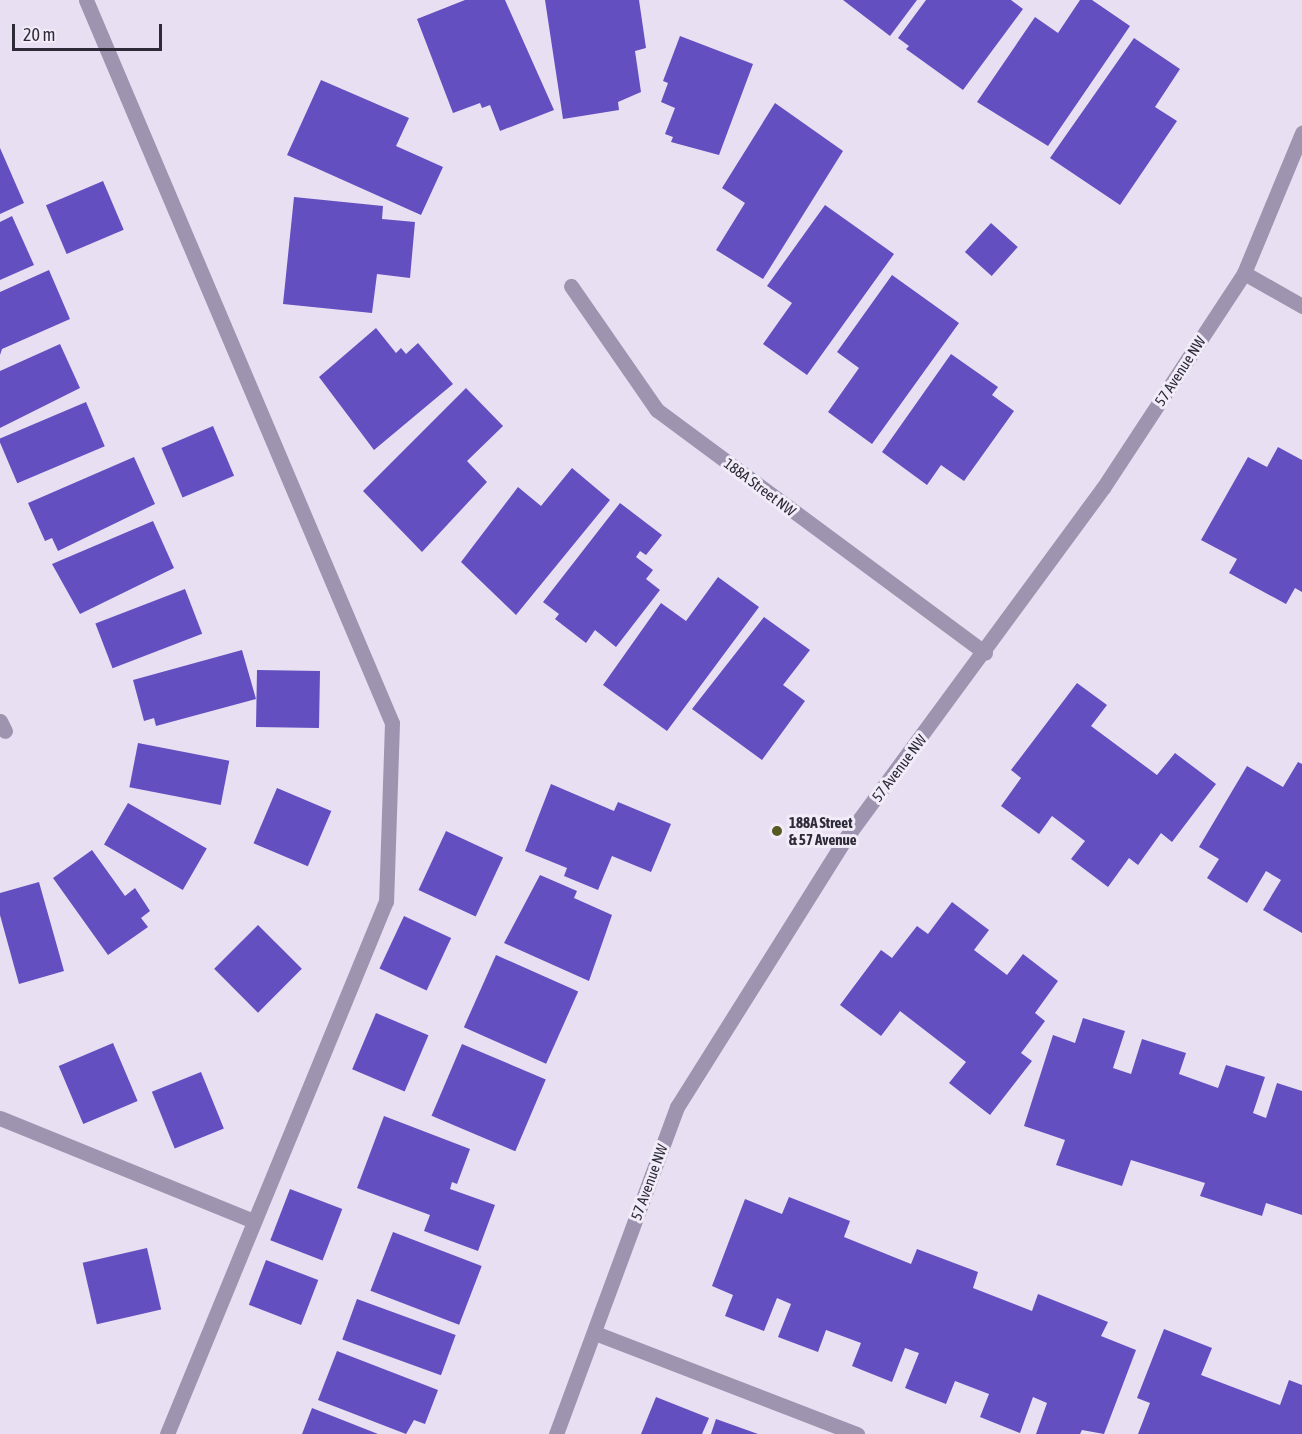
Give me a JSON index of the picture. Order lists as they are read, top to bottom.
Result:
{
  "streets": {
    "street": ["57 Avenue NW", "188A Street NW"]
  },
  "crossings": [
    ["57 Avenue NW", "188A Street NW"]
  ],
  "places": ["188A Street & 57 Avenue"],
  "scale_bar": "20 m"
}
